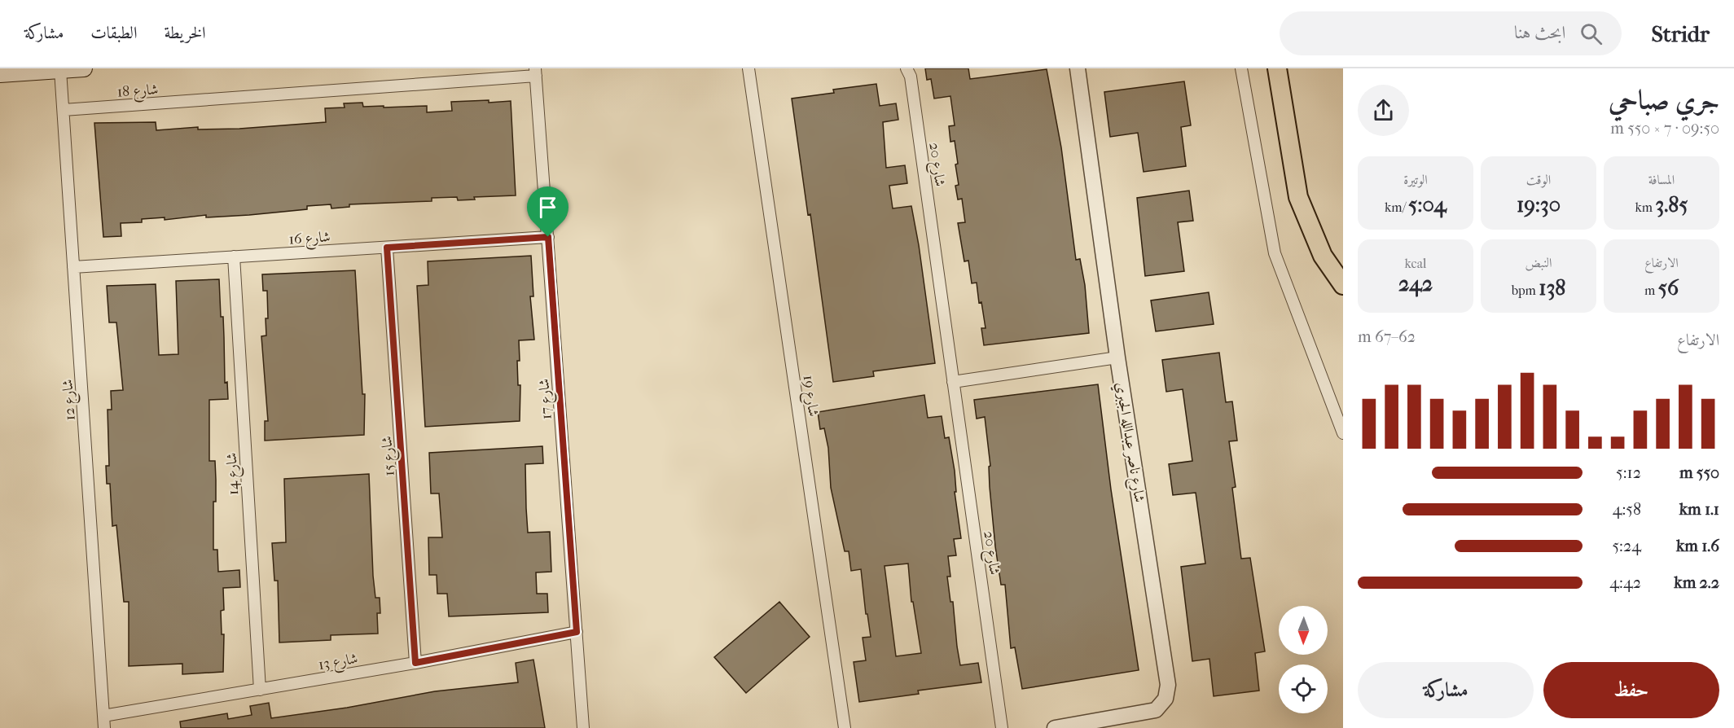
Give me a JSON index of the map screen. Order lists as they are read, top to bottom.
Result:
{
  "streets": {
    "street": [
      "شارع 18",
      "شارع 20",
      "شارع 16",
      "شارع 19",
      "شارع 17",
      "شارع 12",
      "شارع ناصر عبدالله الجبري",
      "شارع 15",
      "شارع 14",
      "شارع 13"
    ]
  },
  "crossings": [
    ["شارع 18", "شارع 17"],
    ["شارع 18", "شارع 12"],
    ["شارع 16", "شارع 17"],
    ["شارع 16", "شارع 12"],
    ["شارع 16", "شارع 15"],
    ["شارع 16", "شارع 14"],
    ["شارع 17", "شارع 13"],
    ["شارع 12", "شارع 13"],
    ["شارع 15", "شارع 13"],
    ["شارع 14", "شارع 13"]
  ],
  "north": "bottom",
  "page": {
    "header": "Stridr",
    "search": "ابحث هنا",
    "nav": ["الخريطة", "الطبقات", "مشاركة"],
    "heading": ["جري صباحي", "09:50 · 7 × 550 m"],
    "stats": [
      ["المسافة", "3.85 km"],
      ["الوقت", "19:30"],
      ["الوتيرة", "5:04 /km"],
      ["الارتفاع", "56 m"],
      ["النبض", "138 bpm"],
      ["kcal", "242"]
    ],
    "chart": ["الارتفاع", "62–67 m"],
    "list": [
      {
        "name": "550 m",
        "note": "5:12"
      },
      {
        "name": "1.1 km",
        "note": "4:58"
      },
      {
        "name": "1.6 km",
        "note": "5:24"
      },
      {
        "name": "2.2 km",
        "note": "4:42"
      }
    ],
    "buttons": ["حفظ", "مشاركة"]
  }
}
